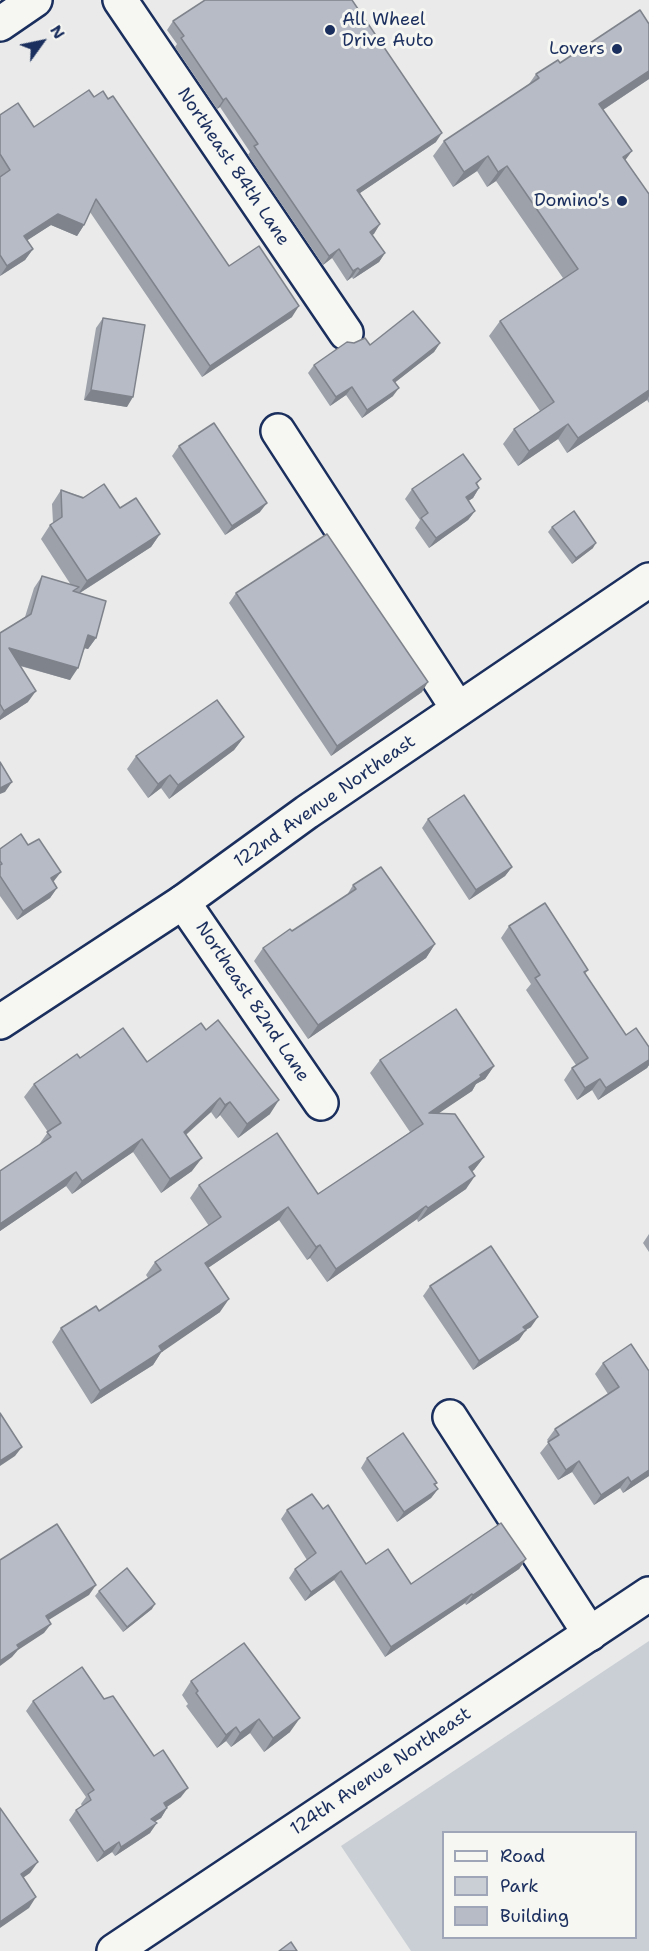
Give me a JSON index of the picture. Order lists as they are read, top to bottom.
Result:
{
  "streets": {
    "street": [
      "Northeast 84th Lane",
      "122nd Avenue Northeast",
      "Northeast 82nd Lane",
      "124th Avenue Northeast"
    ]
  },
  "crossings": [
    ["122nd Avenue Northeast", "Northeast 82nd Lane"]
  ],
  "places": ["All Wheel Drive Auto", "Lovers", "Domino's"],
  "legend": ["Road", "Park", "Building"],
  "north": "top right"
}
